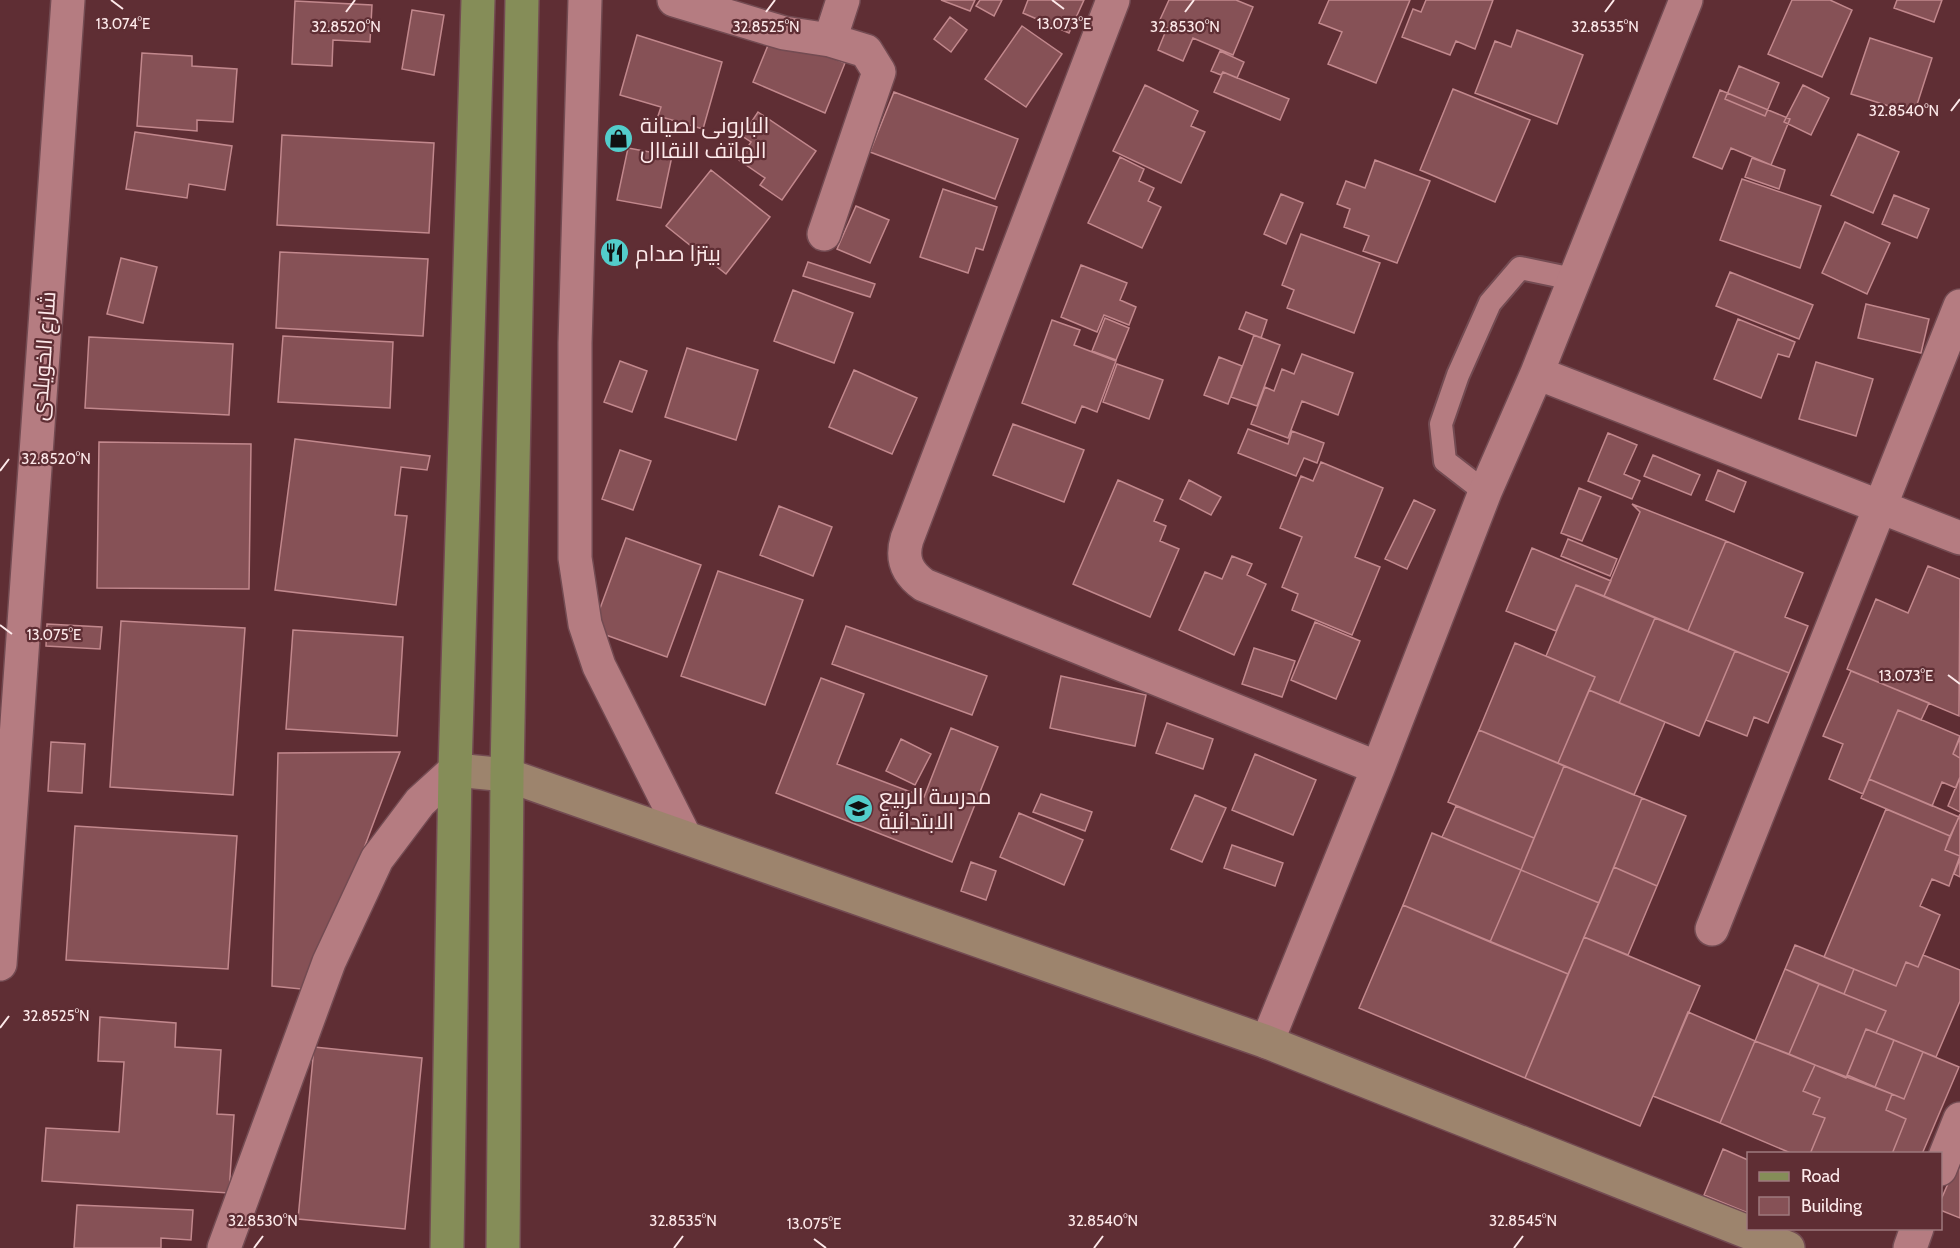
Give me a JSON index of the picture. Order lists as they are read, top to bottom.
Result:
{
  "streets": {
    "street": ["شارع الخويلدى"]
  },
  "places": {
    "shop": ["البارونى لصيانة الهاتف النقاال"],
    "restaurant": ["بيتزا صدام"],
    "school or university": ["مدرسة الربيع الابتدائية"]
  },
  "legend": ["Road", "Building"],
  "coordinates": [
    "13.074°E",
    "13.073°E",
    "32.8520°N",
    "32.8525°N",
    "32.8530°N",
    "32.8535°N",
    "32.8540°N",
    "13.075°E",
    "32.8545°N"
  ]
}
